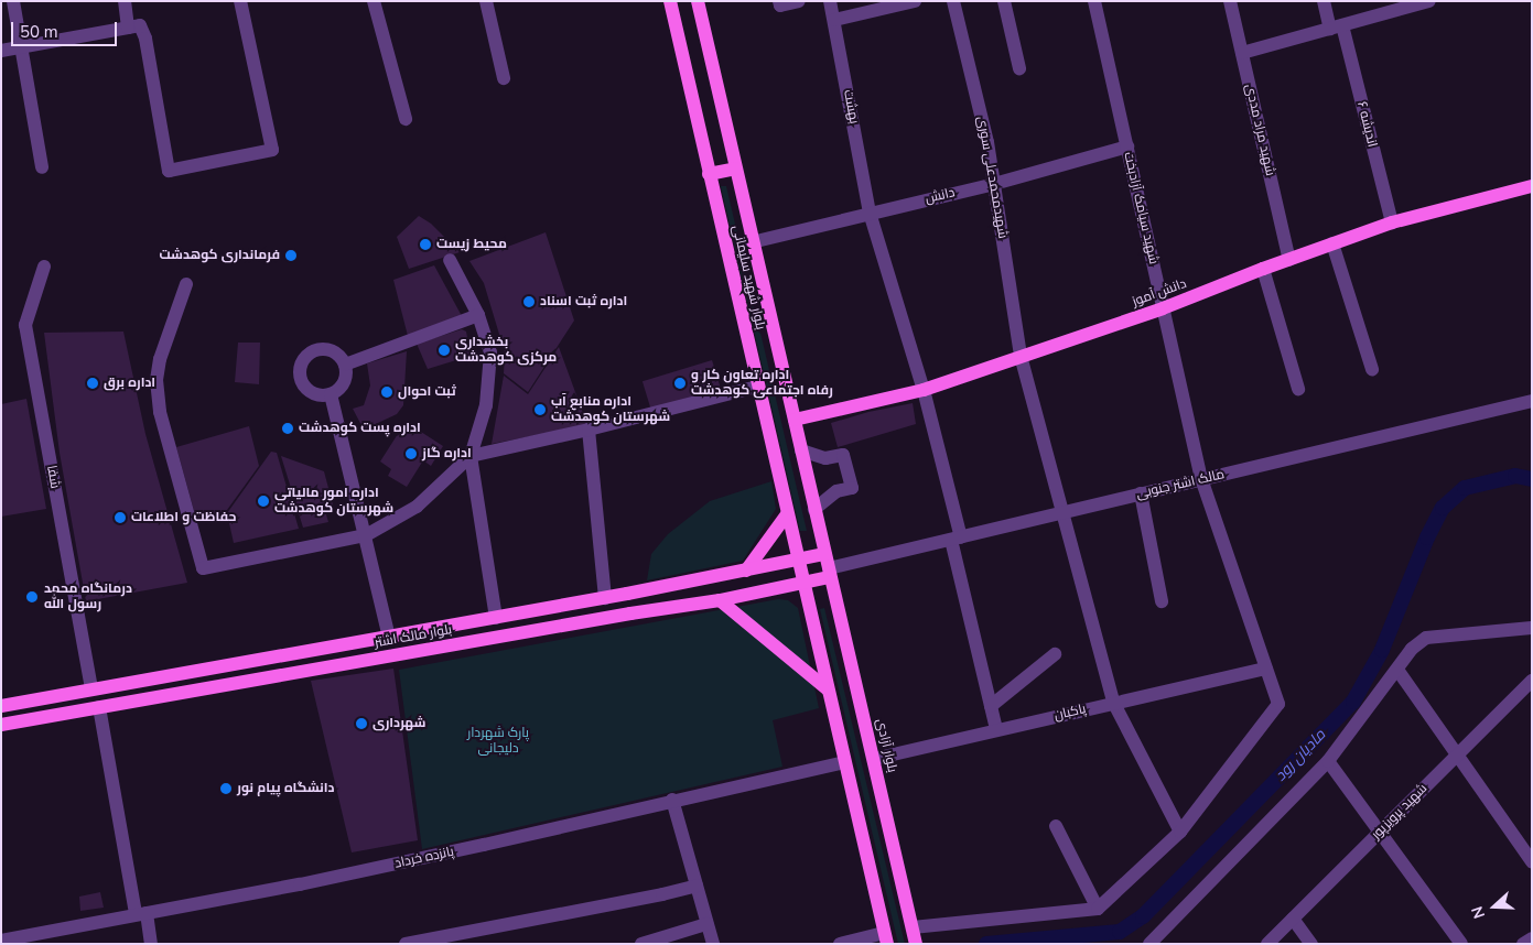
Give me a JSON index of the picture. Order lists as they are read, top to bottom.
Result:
{
  "streets": {
    "main road": [
      "بلوار شهید سلیمانی",
      "دانش آموز",
      "بلوار مالک اشتر",
      "بلوار آزادی"
    ],
    "street": [
      "بهشت",
      "اندیشه ۶",
      "شهید مراد مددی",
      "شهیدمحمدعلی سوری",
      "دانش",
      "شهید سیامک آزادبخت",
      "شفا",
      "مالک اشتر جنوبی",
      "پاکبان",
      "شهید پرویزپور",
      "پانزده خرداد"
    ]
  },
  "crossings": [
    ["بهشت", "دانش"],
    ["بهشت", "دانش آموز"],
    ["بهشت", "مالک اشتر جنوبی"],
    ["بهشت", "پاکبان"],
    ["اندیشه ۶", "دانش آموز"],
    ["شهید مراد مددی", "دانش آموز"],
    ["شهیدمحمدعلی سوری", "دانش"],
    ["شهیدمحمدعلی سوری", "شهید سیامک آزادبخت"],
    ["شهیدمحمدعلی سوری", "دانش آموز"],
    ["شهیدمحمدعلی سوری", "مالک اشتر جنوبی"],
    ["شهیدمحمدعلی سوری", "پاکبان"],
    ["دانش", "شهید سیامک آزادبخت"],
    ["دانش", "بلوار شهید سلیمانی"],
    ["شهید سیامک آزادبخت", "دانش آموز"],
    ["شهید سیامک آزادبخت", "مالک اشتر جنوبی"],
    ["شهید سیامک آزادبخت", "پاکبان"],
    ["بلوار شهید سلیمانی", "دانش آموز"],
    ["بلوار شهید سلیمانی", "بلوار مالک اشتر"],
    ["بلوار شهید سلیمانی", "بلوار آزادی"],
    ["شفا", "بلوار مالک اشتر"],
    ["مالک اشتر جنوبی", "بلوار مالک اشتر"],
    ["مالک اشتر جنوبی", "بلوار آزادی"],
    ["بلوار مالک اشتر", "بلوار آزادی"],
    ["پاکبان", "بلوار آزادی"]
  ],
  "water": ["مادیان رود"],
  "parks": ["پارک شهردار دلیجانی"],
  "places": [
    "محیط زیست",
    "فرمانداری کوهدشت",
    "اداره ثبت اسناد",
    "بخشداری مرکزی کوهدشت",
    "اداره برق",
    "اداره تعاون کار و رفاه اجتماعی کوهدشت",
    "ثبت احوال",
    "اداره منابع آب شهرستان کوهدشت",
    "اداره پست کوهدشت",
    "اداره گاز",
    "اداره امور مالیاتی شهرستان کوهدشت",
    "حفاظت و اطلاعات",
    "درمانگاه محمد رسول الله",
    "شهرداری",
    "دانشگاه پیام نور"
  ],
  "scale_bar": "50 m",
  "north": "left"
}
